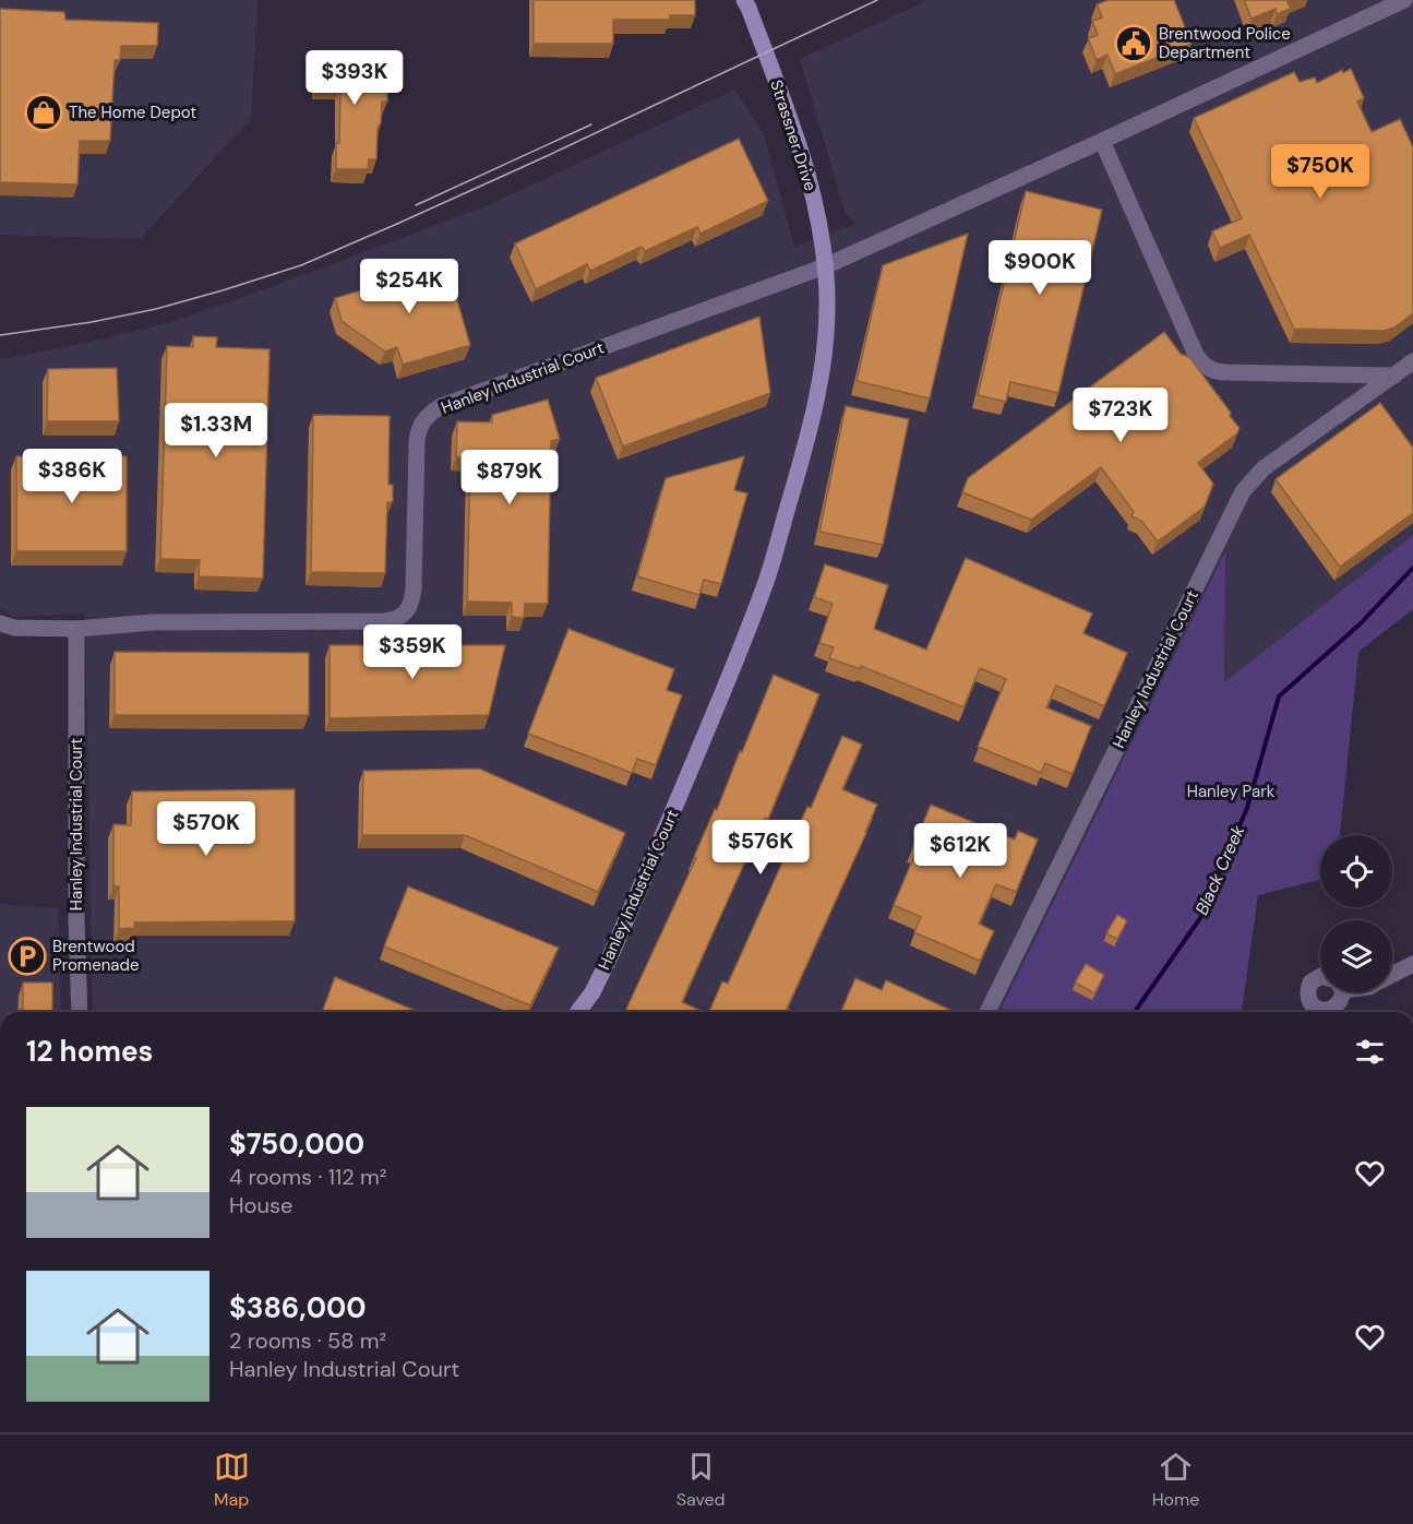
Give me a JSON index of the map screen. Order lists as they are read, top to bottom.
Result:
{
  "streets": {
    "street": ["Strassner Drive", "Hanley Industrial Court"]
  },
  "crossings": [
    ["Strassner Drive", "Hanley Industrial Court"]
  ],
  "water": ["Black Creek"],
  "parks": ["Hanley Park"],
  "places": {
    "public building": ["Brentwood Police Department"],
    "shop": ["The Home Depot"],
    "parking": ["Brentwood Promenade"]
  },
  "page": {
    "price": [
      "$393K",
      "$750K",
      "$900K",
      "$254K",
      "$723K",
      "$1.33M",
      "$386K",
      "$879K",
      "$359K",
      "$570K",
      "$576K",
      "$612K"
    ],
    "heading": "12 homes",
    "list": [
      {
        "name": "$750,000",
        "note": "4 rooms · 112 m² · House"
      },
      {
        "name": "$386,000",
        "note": "2 rooms · 58 m² · Hanley Industrial Court"
      }
    ],
    "tabs": ["Map", "Saved", "Home"]
  }
}
